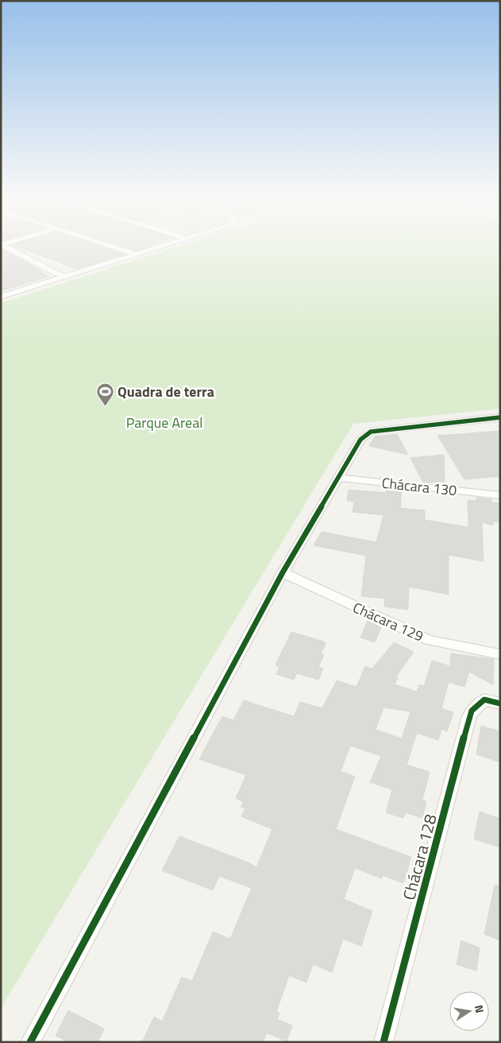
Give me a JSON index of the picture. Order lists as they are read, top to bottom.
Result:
{
  "streets": {
    "street": ["Chácara 130", "Chácara 129", "Chácara 128"]
  },
  "parks": ["Parque Areal"],
  "places": {
    "sports": ["Quadra de terra"]
  },
  "north": "right"
}
